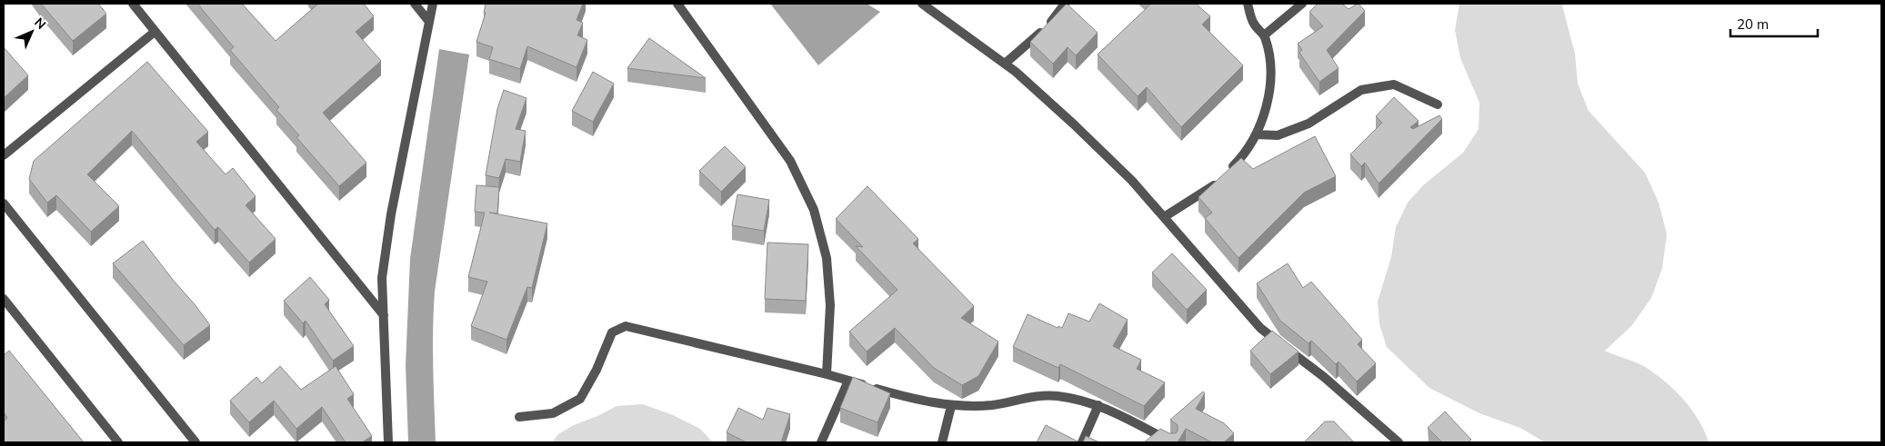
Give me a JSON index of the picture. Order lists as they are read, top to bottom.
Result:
{
  "scale_bar": "20 m",
  "north": "top right"
}
